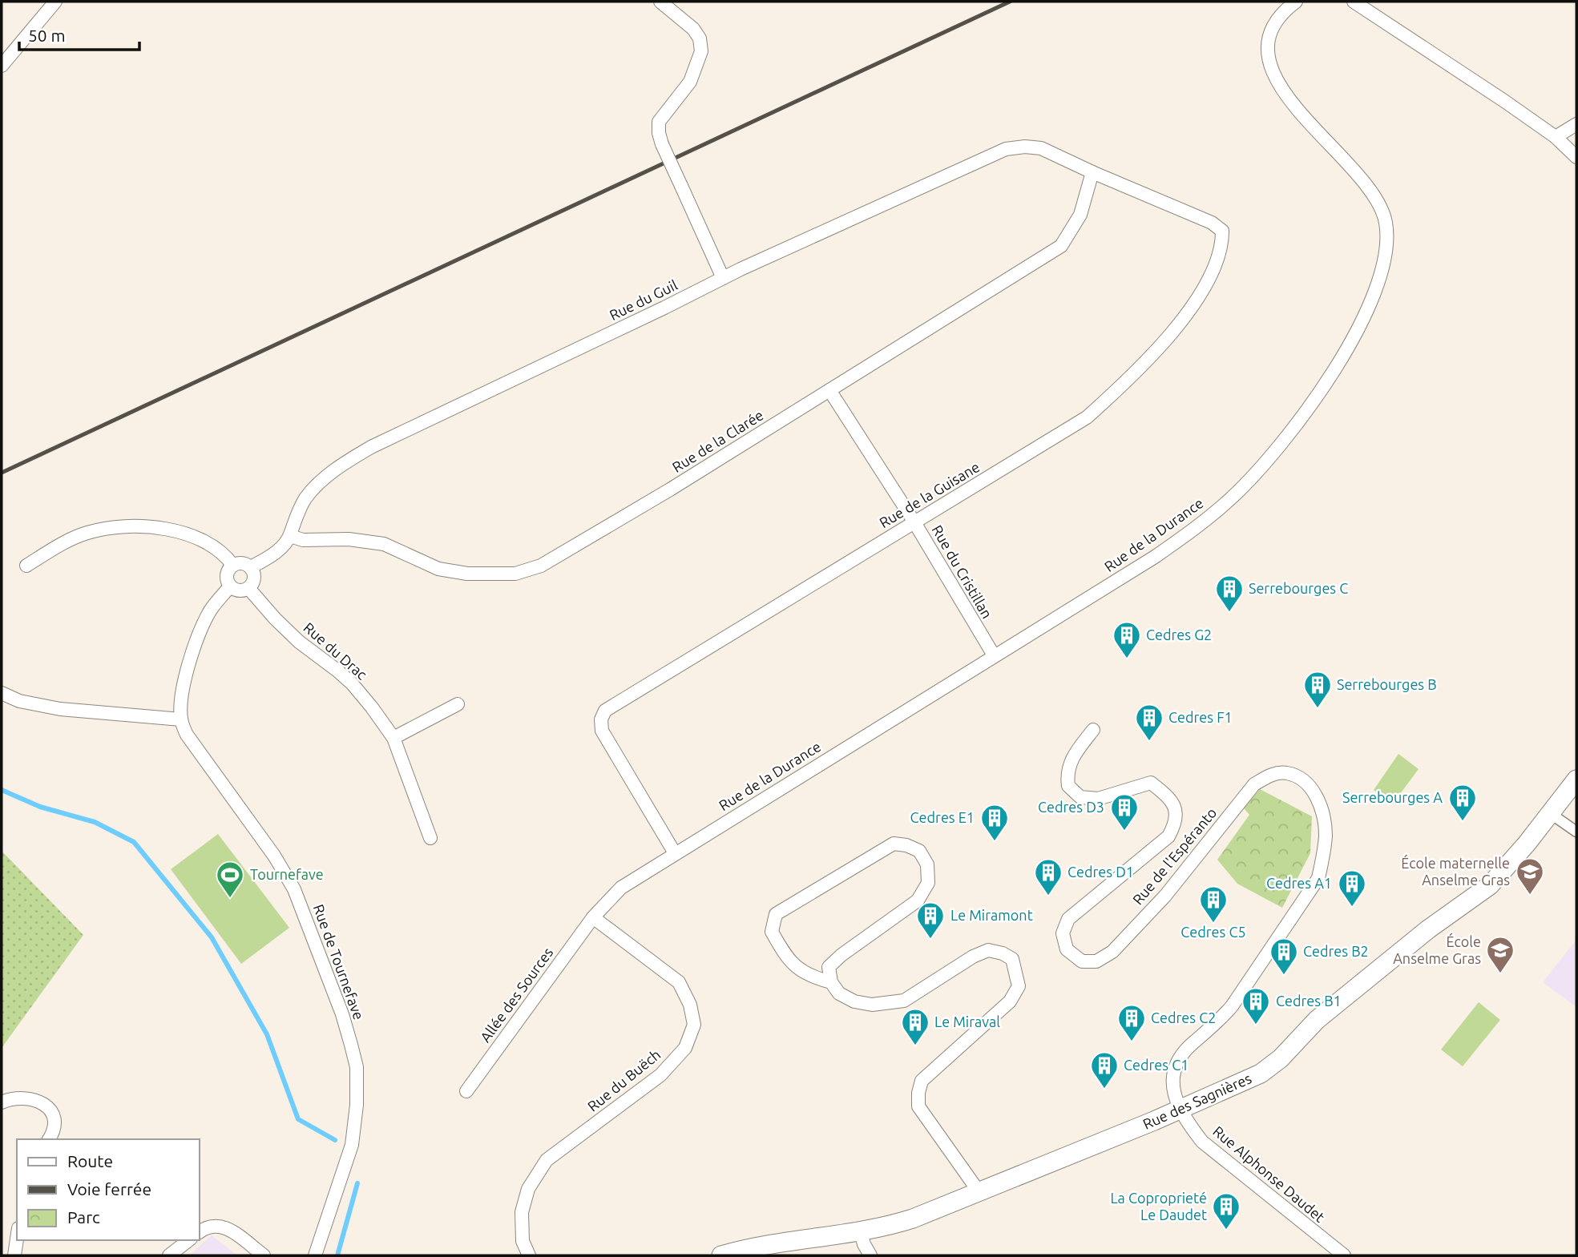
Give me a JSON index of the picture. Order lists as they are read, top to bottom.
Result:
{
  "streets": {
    "main road": ["Rue des Sagnières"],
    "street": [
      "Rue du Guil",
      "Rue de la Clarée",
      "Rue de la Guisane",
      "Rue de la Durance",
      "Rue du Cristillan",
      "Rue du Drac",
      "Rue de l'Espéranto",
      "Rue de Tournefave",
      "Allée des Sources",
      "Rue du Buëch",
      "Rue Alphonse Daudet"
    ]
  },
  "crossings": [
    ["Rue du Guil", "Rue de la Clarée"],
    ["Rue du Guil", "Rue de la Guisane"],
    ["Rue du Guil", "Rue du Drac"],
    ["Rue de la Clarée", "Rue de la Guisane"],
    ["Rue de la Clarée", "Rue du Cristillan"],
    ["Rue de la Guisane", "Rue de la Durance"],
    ["Rue de la Guisane", "Rue du Cristillan"],
    ["Rue de la Durance", "Rue du Cristillan"],
    ["Rue de la Durance", "Allée des Sources"],
    ["Rue de la Durance", "Rue du Buëch"],
    ["Rue de l'Espéranto", "Rue des Sagnières"],
    ["Rue de l'Espéranto", "Rue Alphonse Daudet"],
    ["Allée des Sources", "Rue du Buëch"],
    ["Rue des Sagnières", "Rue Alphonse Daudet"]
  ],
  "places": {
    "building": [
      "Serrebourges C",
      "Cedres G2",
      "Serrebourges B",
      "Cedres F1",
      "Serrebourges A",
      "Cedres D3",
      "Cedres E1",
      "Cedres D1",
      "Cedres A1",
      "Cedres C5",
      "Le Miramont",
      "Cedres B2",
      "Cedres B1",
      "Cedres C2",
      "Le Miraval",
      "Cedres C1",
      "La Coproprieté Le Daudet"
    ],
    "school or university": ["École maternelle Anselme Gras", "École Anselme Gras"],
    "sports": ["Tournefave"]
  },
  "legend": ["Route", "Voie ferrée", "Parc"],
  "scale_bar": "50 m"
}
